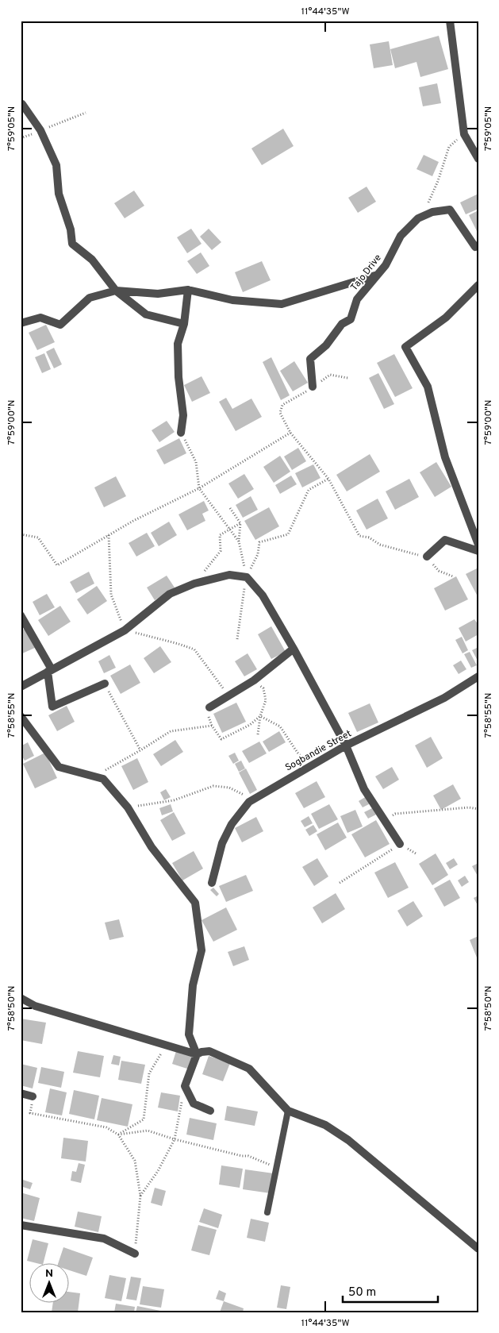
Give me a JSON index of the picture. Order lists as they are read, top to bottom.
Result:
{
  "streets": {
    "street": ["Tajo Drive", "Sogbandie Street"]
  },
  "scale_bar": "50 m",
  "north": "top",
  "coordinates": [
    "11°44'35\"W",
    "7°59'05\"N",
    "7°59'00\"N",
    "7°58'55\"N",
    "7°58'50\"N"
  ]
}
